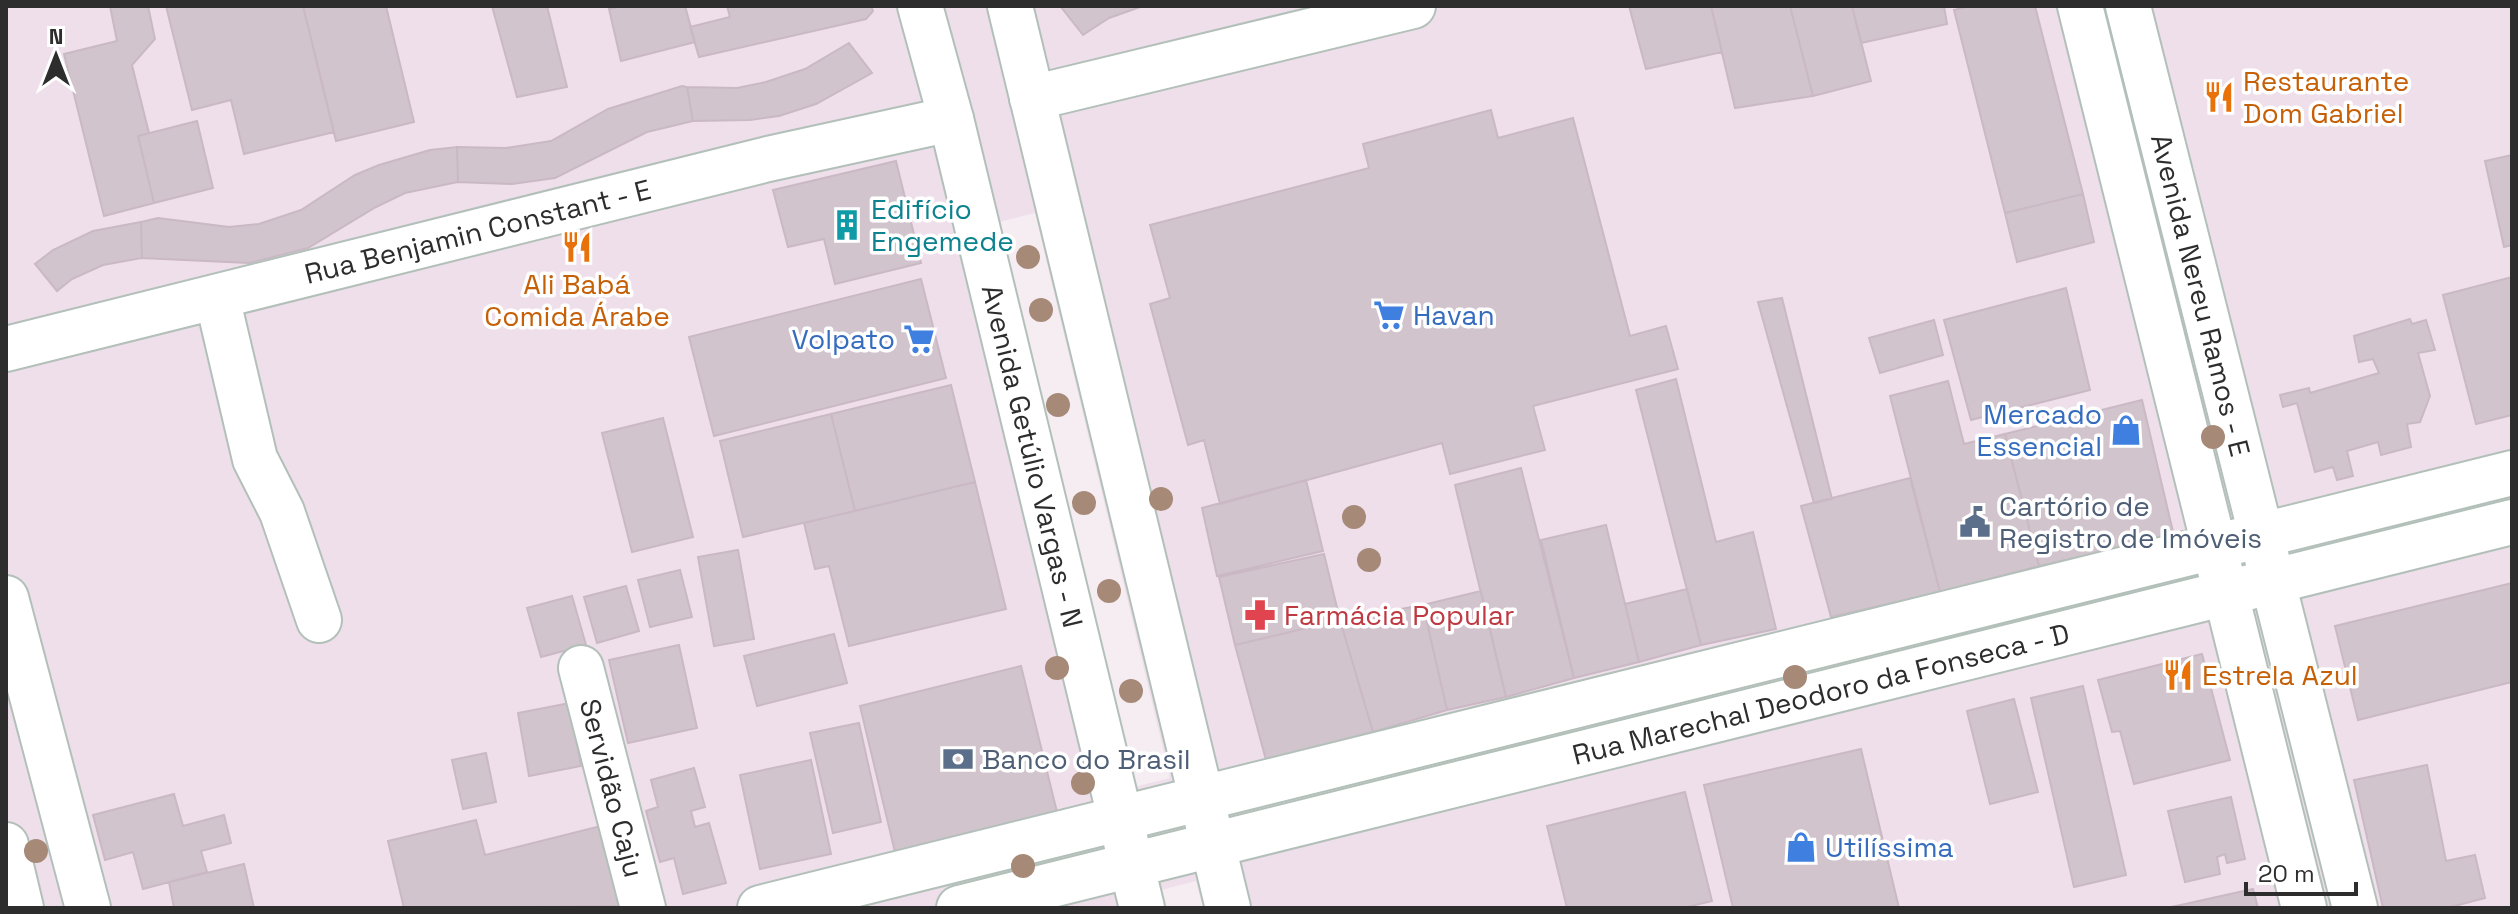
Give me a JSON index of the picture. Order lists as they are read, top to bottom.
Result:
{
  "streets": {
    "street": [
      "Rua Benjamin Constant - E",
      "Avenida Nereu Ramos - E",
      "Avenida Getúlio Vargas - N",
      "Rua Marechal Deodoro da Fonseca - D",
      "Servidão Caju"
    ]
  },
  "crossings": [
    ["Rua Benjamin Constant - E", "Avenida Getúlio Vargas - N"],
    ["Avenida Nereu Ramos - E", "Rua Marechal Deodoro da Fonseca - D"],
    ["Avenida Getúlio Vargas - N", "Rua Marechal Deodoro da Fonseca - D"]
  ],
  "places": {
    "restaurant": ["Restaurante Dom Gabriel", "Ali Babá Comida Árabe", "Estrela Azul"],
    "building": ["Edifício Engemede"],
    "supermarket": ["Havan", "Volpato"],
    "shop": ["Mercado Essencial", "Utilíssima"],
    "public building": ["Cartório de Registro de Imóveis"],
    "pharmacy": ["Farmácia Popular"],
    "bank": ["Banco do Brasil"]
  },
  "scale_bar": "20 m",
  "north": "top"
}
